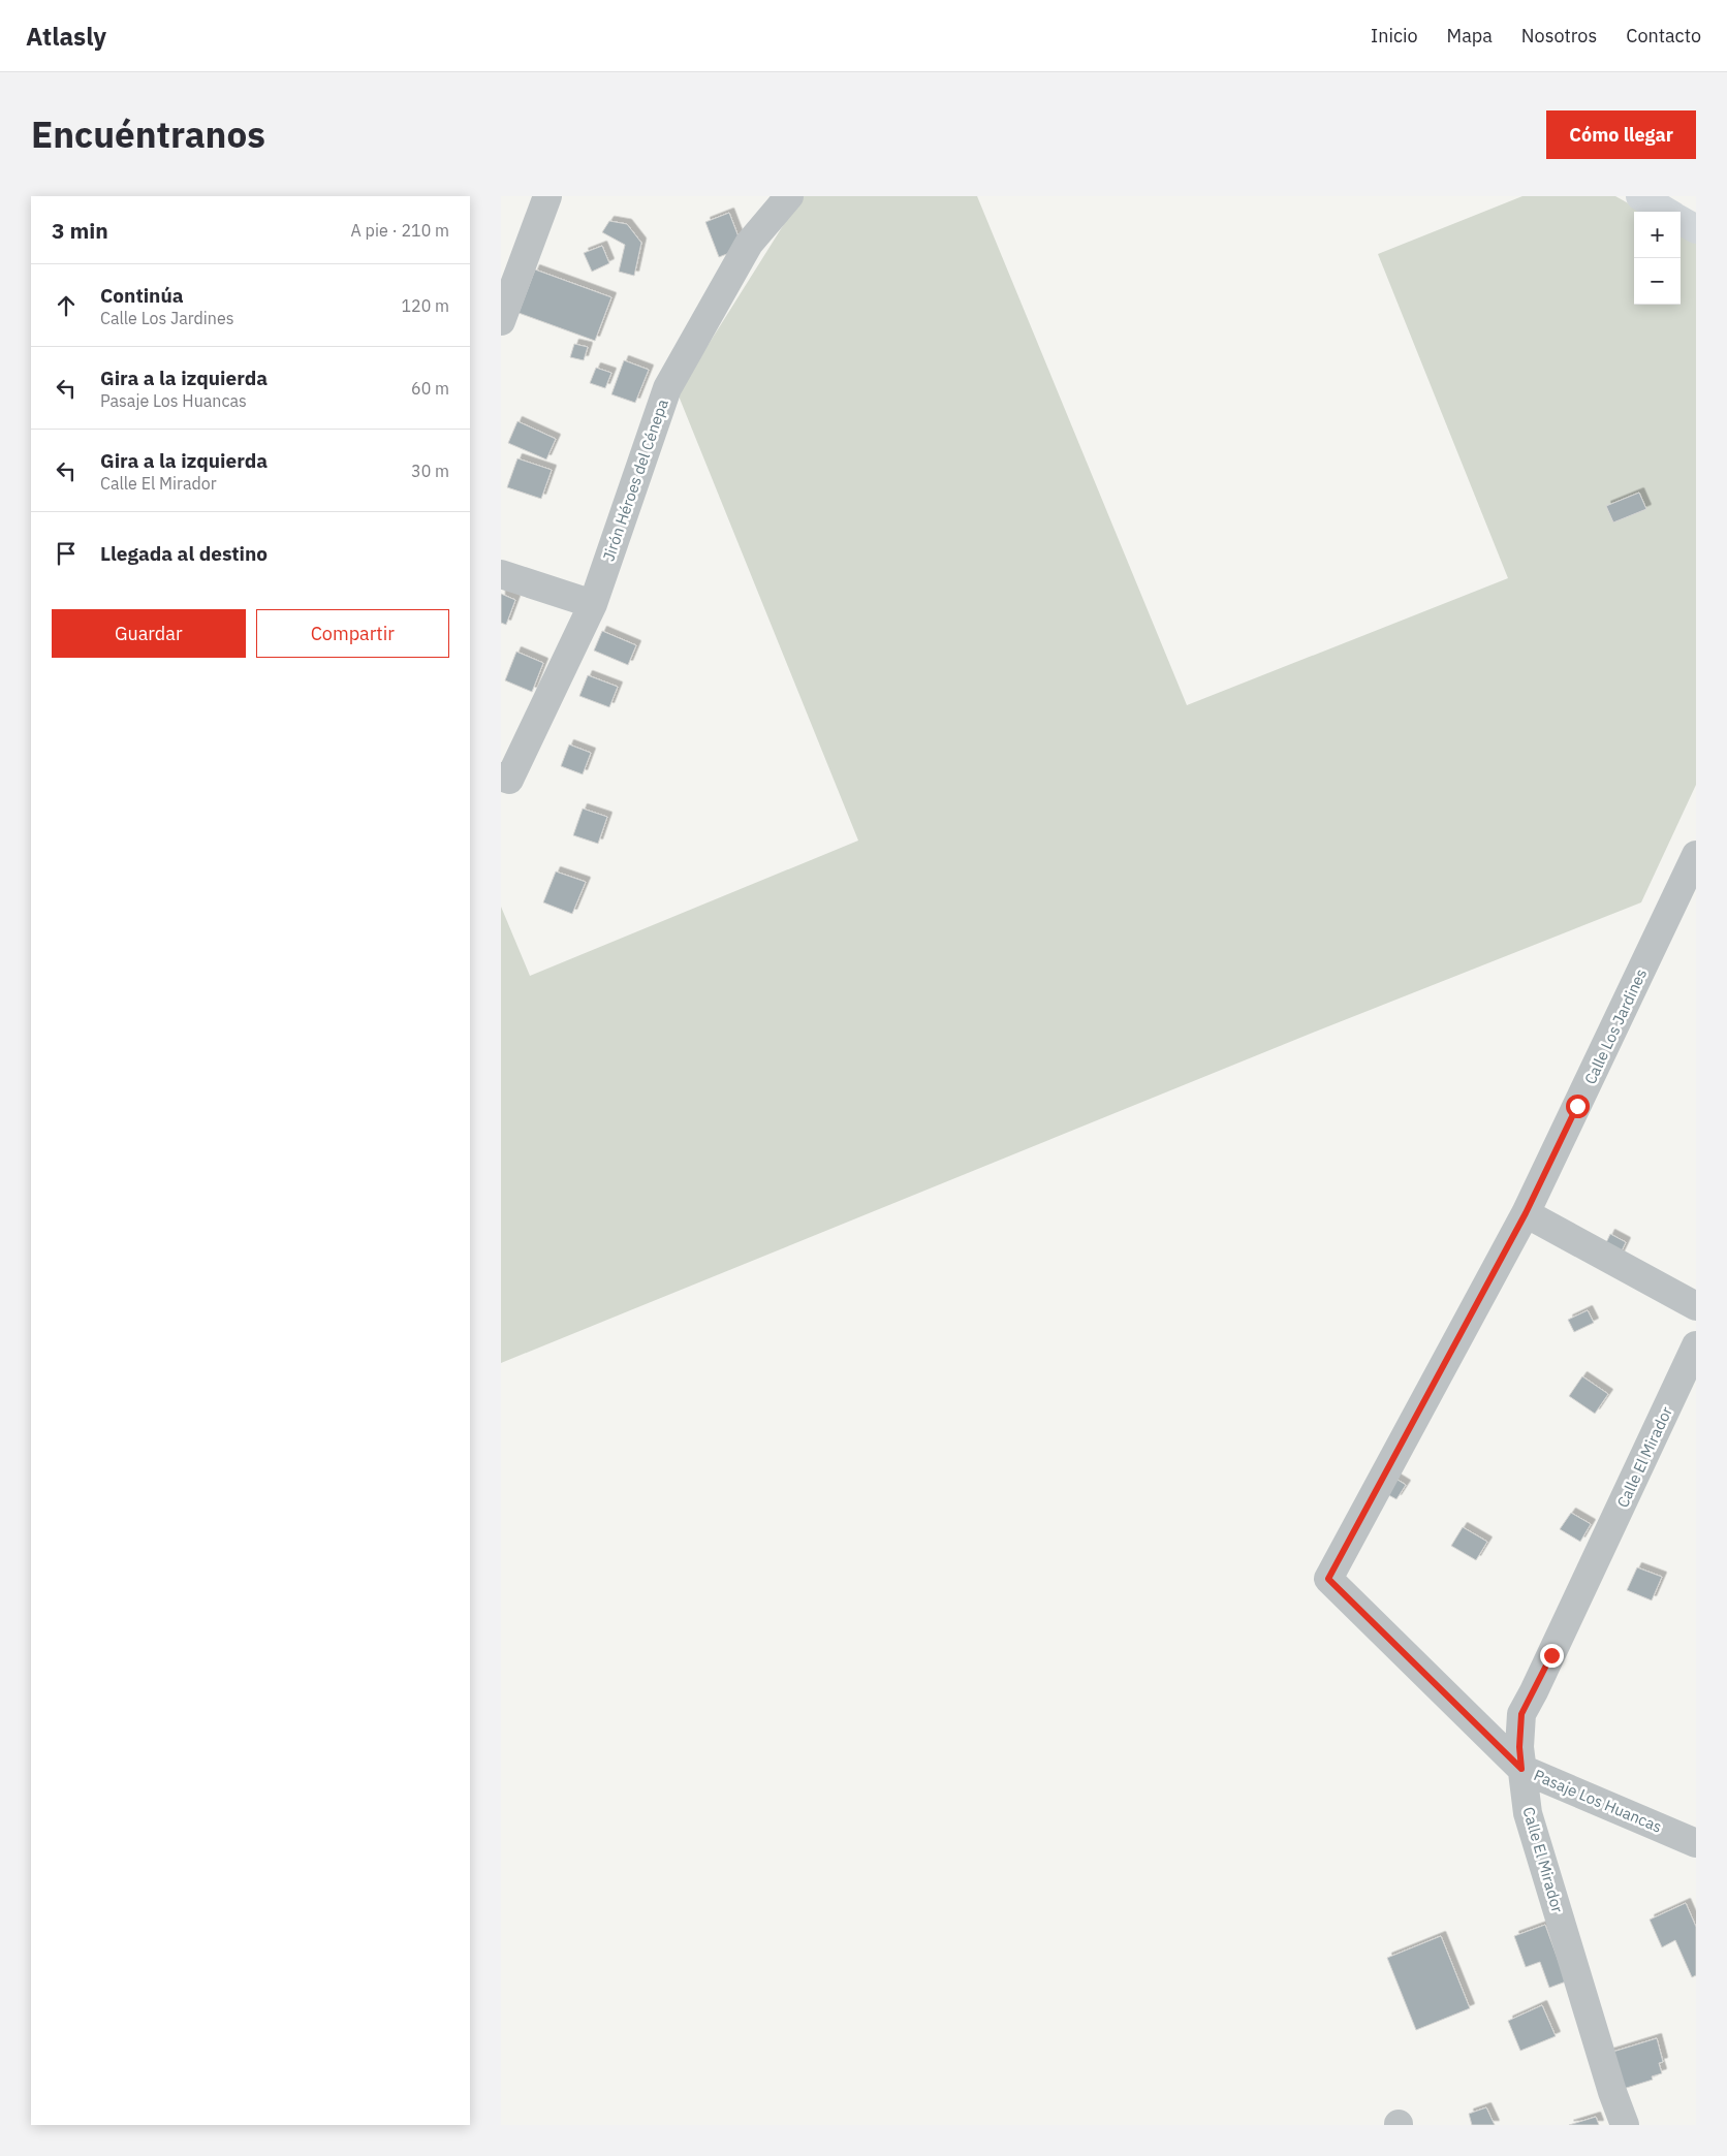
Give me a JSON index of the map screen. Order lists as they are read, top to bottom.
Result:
{
  "streets": {
    "street": [
      "Jirón Héroes del Cénepa",
      "Calle Los Jardines",
      "Calle El Mirador",
      "Pasaje Los Huancas"
    ]
  },
  "crossings": [
    ["Calle Los Jardines", "Pasaje Los Huancas"],
    ["Calle El Mirador", "Pasaje Los Huancas"]
  ],
  "page": {
    "header": "Atlasly",
    "nav": [
      "Inicio",
      "Mapa",
      "Nosotros",
      "Contacto"
    ],
    "title": "Encuéntranos",
    "buttons": [
      "Cómo llegar",
      ["Guardar", "Compartir"]
    ],
    "heading": ["3 min", "A pie · 210 m"],
    "map_buttons": ["+", "−"],
    "list": [
      ["Continúa", "Calle Los Jardines", "120 m"],
      ["Gira a la izquierda", "Pasaje Los Huancas", "60 m"],
      ["Gira a la izquierda", "Calle El Mirador", "30 m"],
      "Llegada al destino"
    ]
  }
}
